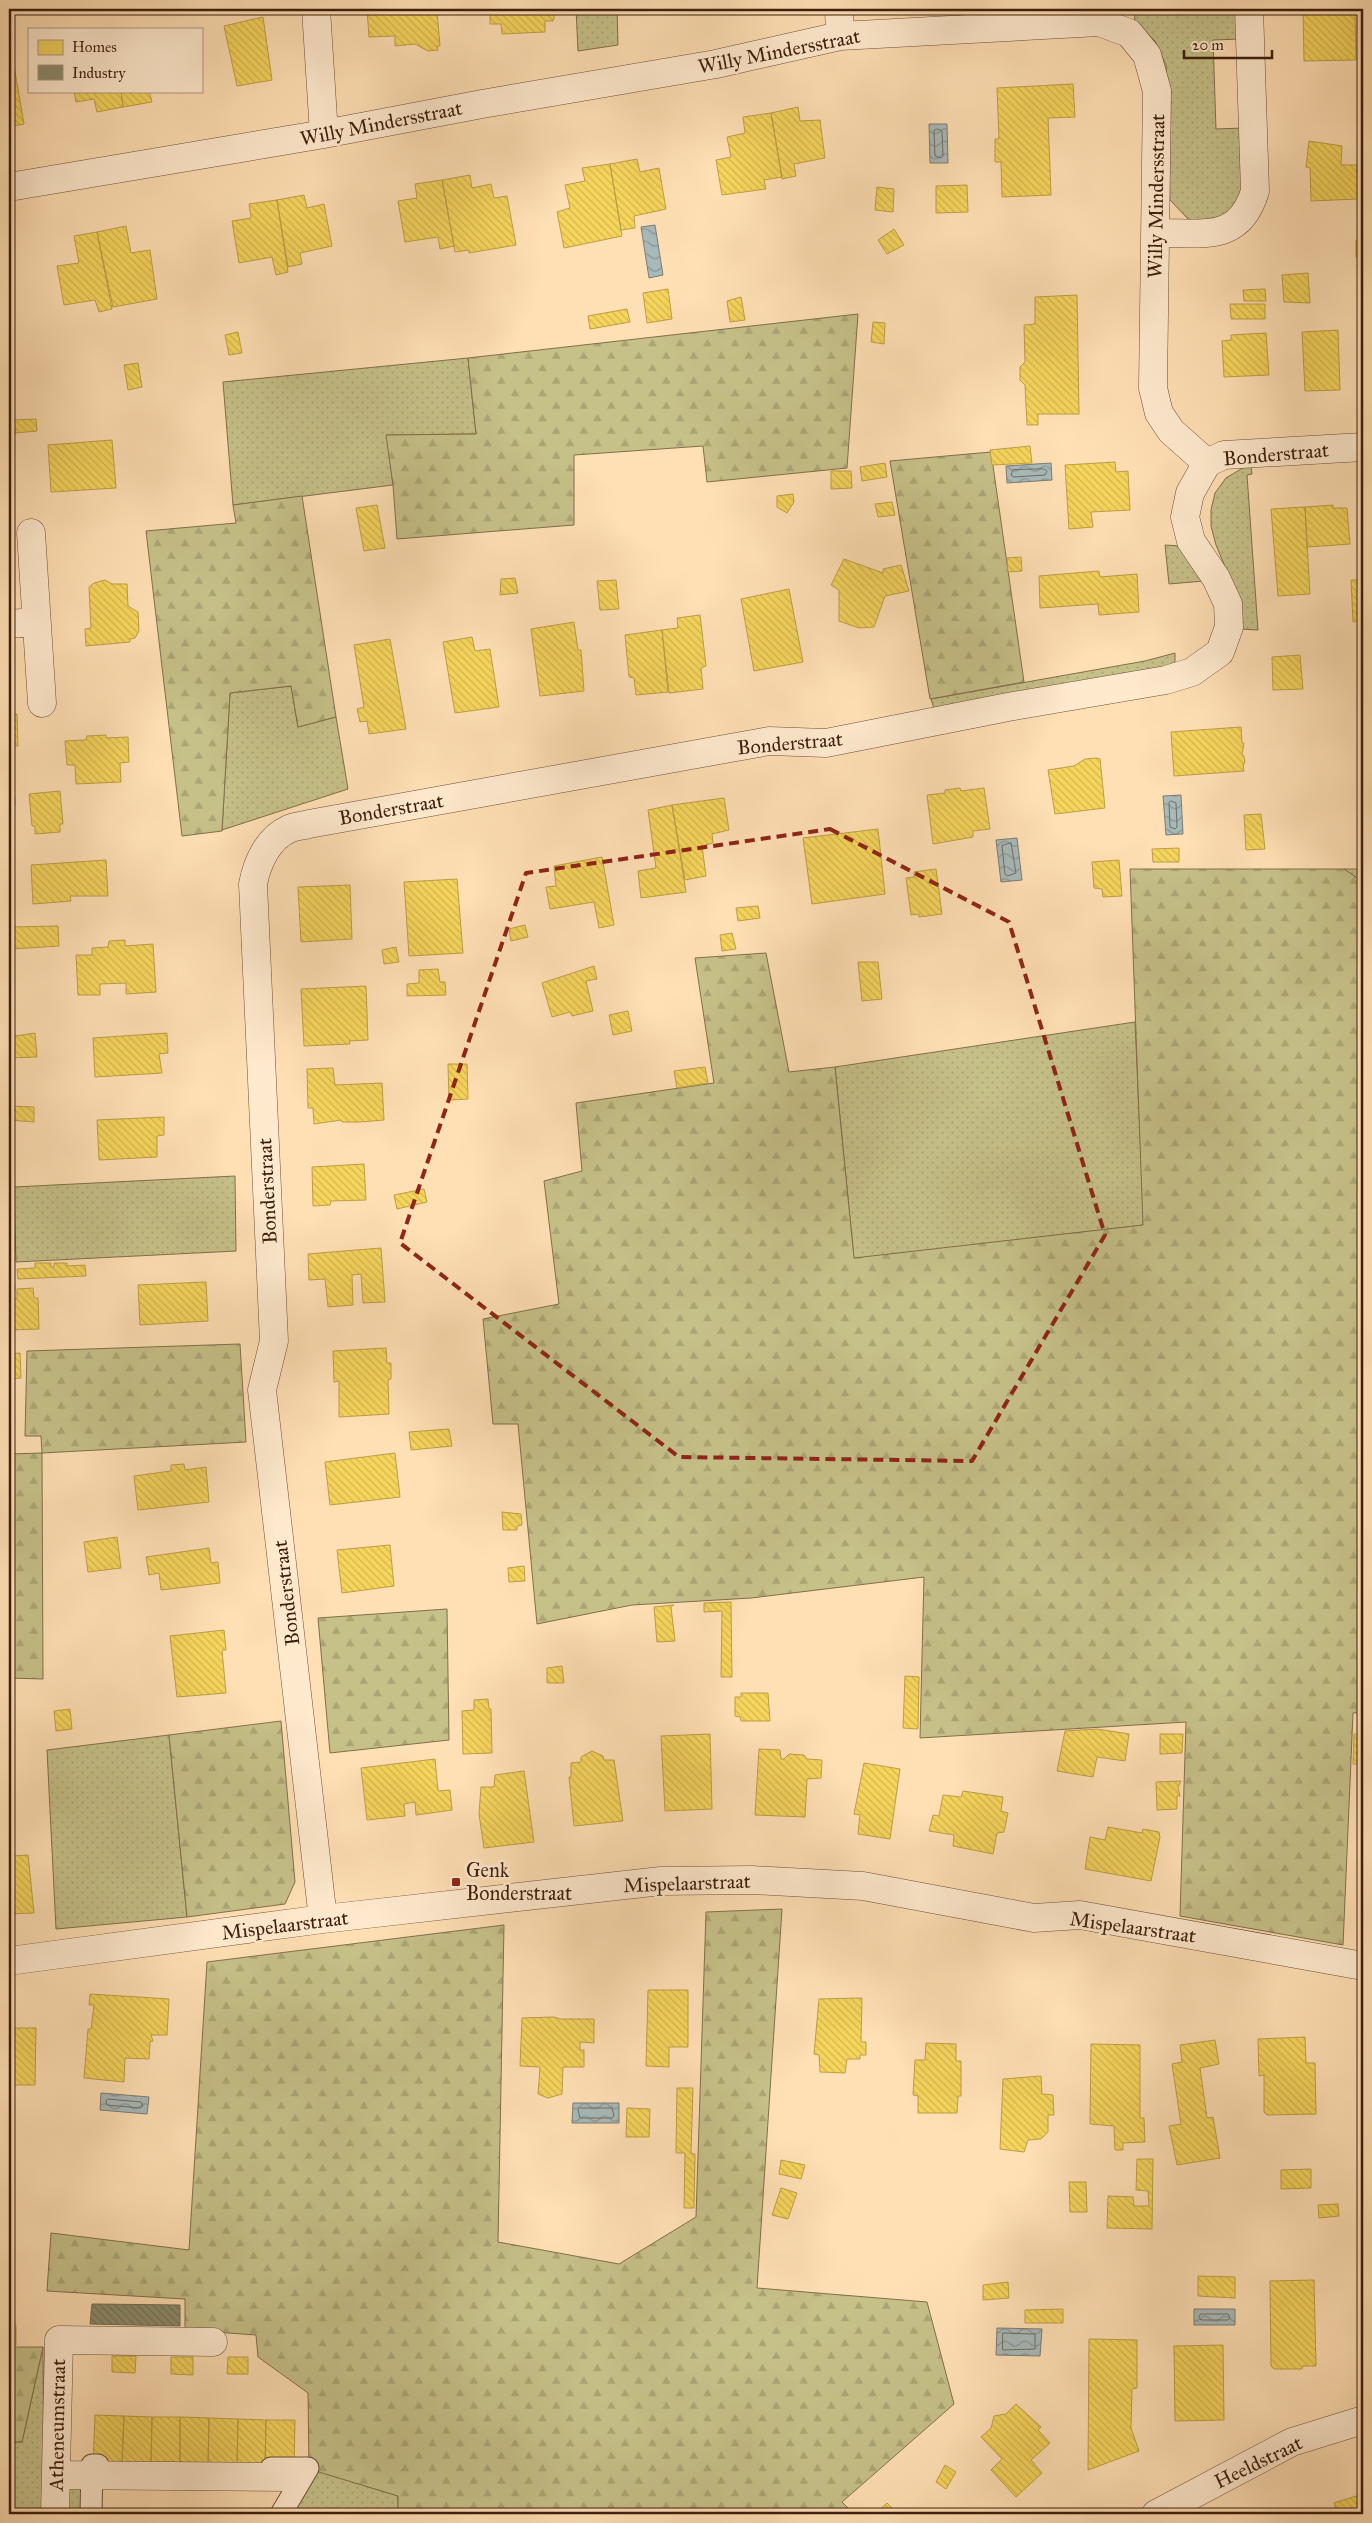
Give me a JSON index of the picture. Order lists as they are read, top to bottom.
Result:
{
  "streets": {
    "street": [
      "Willy Mindersstraat",
      "Bonderstraat",
      "Mispelaarstraat",
      "Atheneumstraat",
      "Heeldstraat"
    ]
  },
  "crossings": [
    ["Willy Mindersstraat", "Bonderstraat"],
    ["Bonderstraat", "Mispelaarstraat"]
  ],
  "places": {
    "transit": ["Genk Bonderstraat"]
  },
  "legend": ["Homes", "Industry"],
  "scale_bar": "20 m"
}
